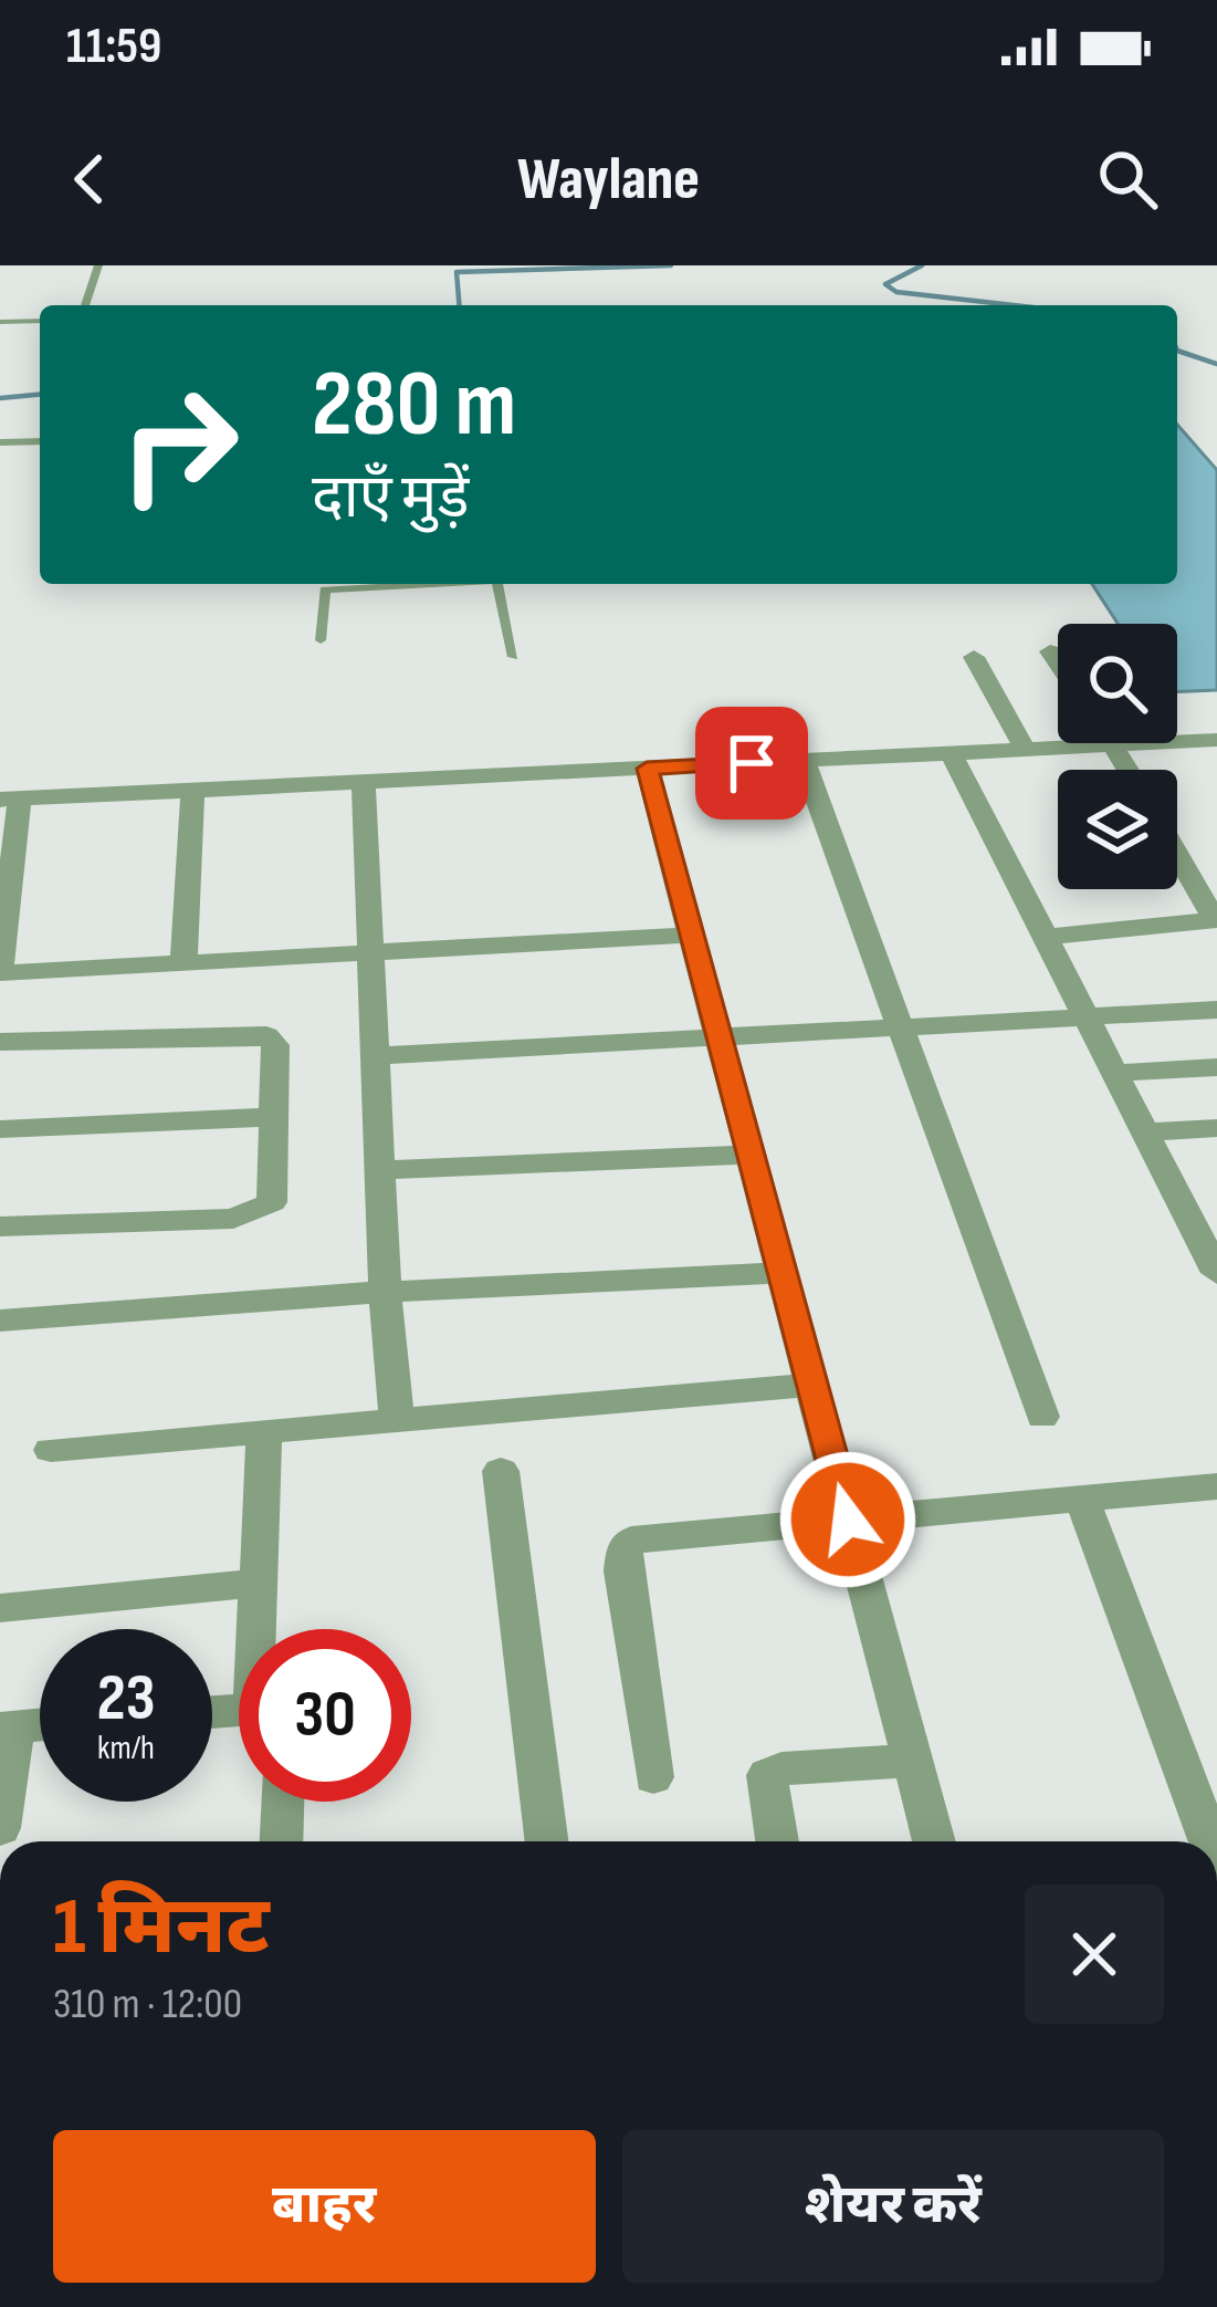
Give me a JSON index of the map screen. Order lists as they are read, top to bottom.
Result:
{
  "page": {
    "status": "11:59",
    "header": "Waylane",
    "turn": ["280 m", "दाएँ मुड़ें"],
    "speed": "23 km/h",
    "limit": "30",
    "heading": ["1 मिनट", "310 m · 12:00"],
    "buttons": ["बाहर", "शेयर करें"]
  }
}
